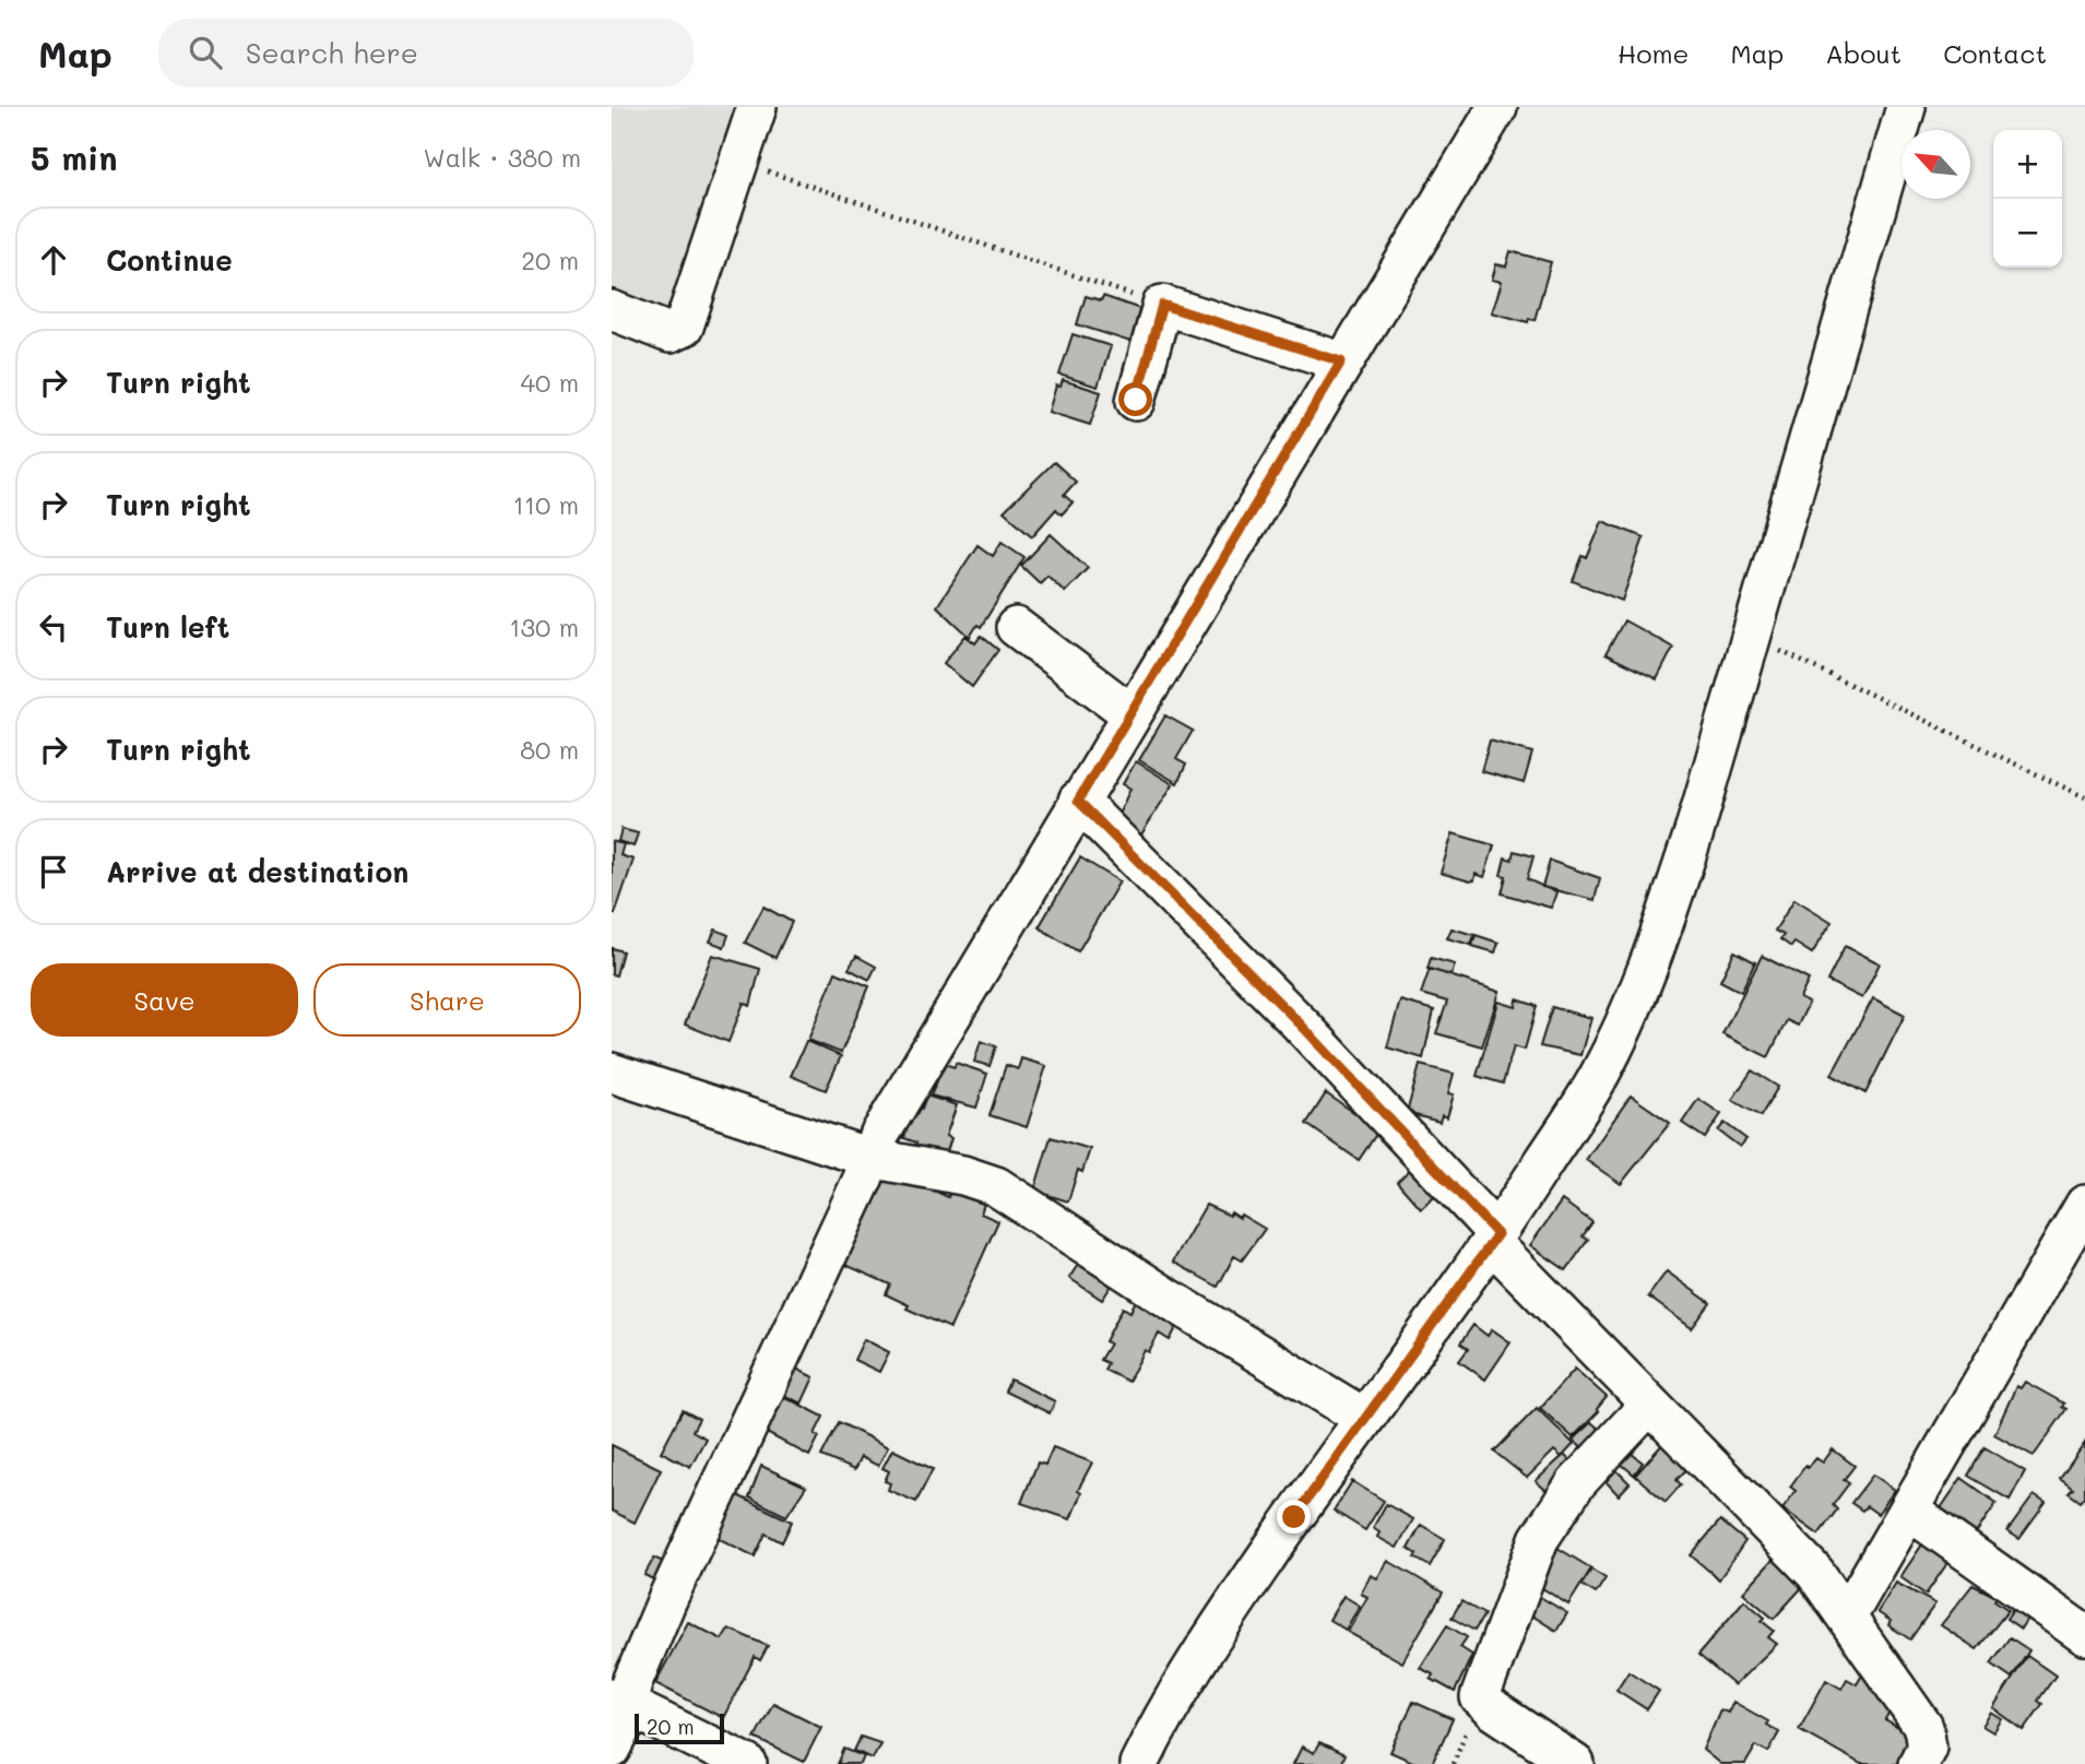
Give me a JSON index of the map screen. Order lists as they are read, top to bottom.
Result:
{
  "scale_bar": "20 m",
  "north": "top left",
  "page": {
    "header": "Map",
    "search": "Search here",
    "nav": [
      "Home",
      "Map",
      "About",
      "Contact"
    ],
    "heading": ["5 min", "Walk · 380 m"],
    "map_buttons": ["+", "−"],
    "list": [
      ["Continue", "20 m"],
      ["Turn right", "40 m"],
      ["Turn right", "110 m"],
      ["Turn left", "130 m"],
      ["Turn right", "80 m"],
      "Arrive at destination"
    ],
    "buttons": ["Save", "Share"],
    "scale": "20 m"
  }
}
